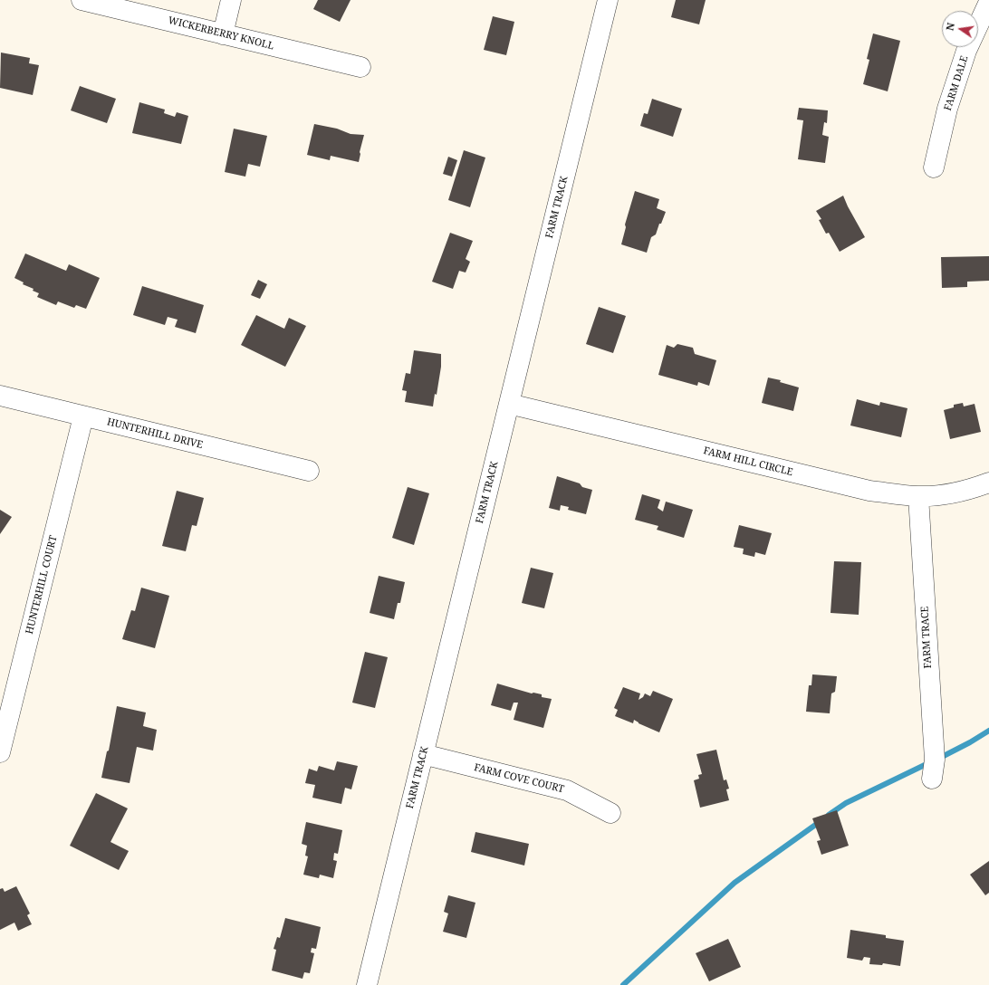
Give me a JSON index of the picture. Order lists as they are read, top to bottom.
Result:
{
  "streets": {
    "street": [
      "WICKERBERRY KNOLL",
      "FARM DALE",
      "FARM TRACK",
      "HUNTERHILL DRIVE",
      "FARM HILL CIRCLE",
      "HUNTERHILL COURT",
      "FARM TRACE",
      "FARM COVE COURT"
    ]
  },
  "crossings": [
    ["FARM TRACK", "FARM HILL CIRCLE"],
    ["FARM TRACK", "FARM COVE COURT"],
    ["HUNTERHILL DRIVE", "HUNTERHILL COURT"],
    ["FARM HILL CIRCLE", "FARM TRACE"]
  ],
  "north": "left"
}
